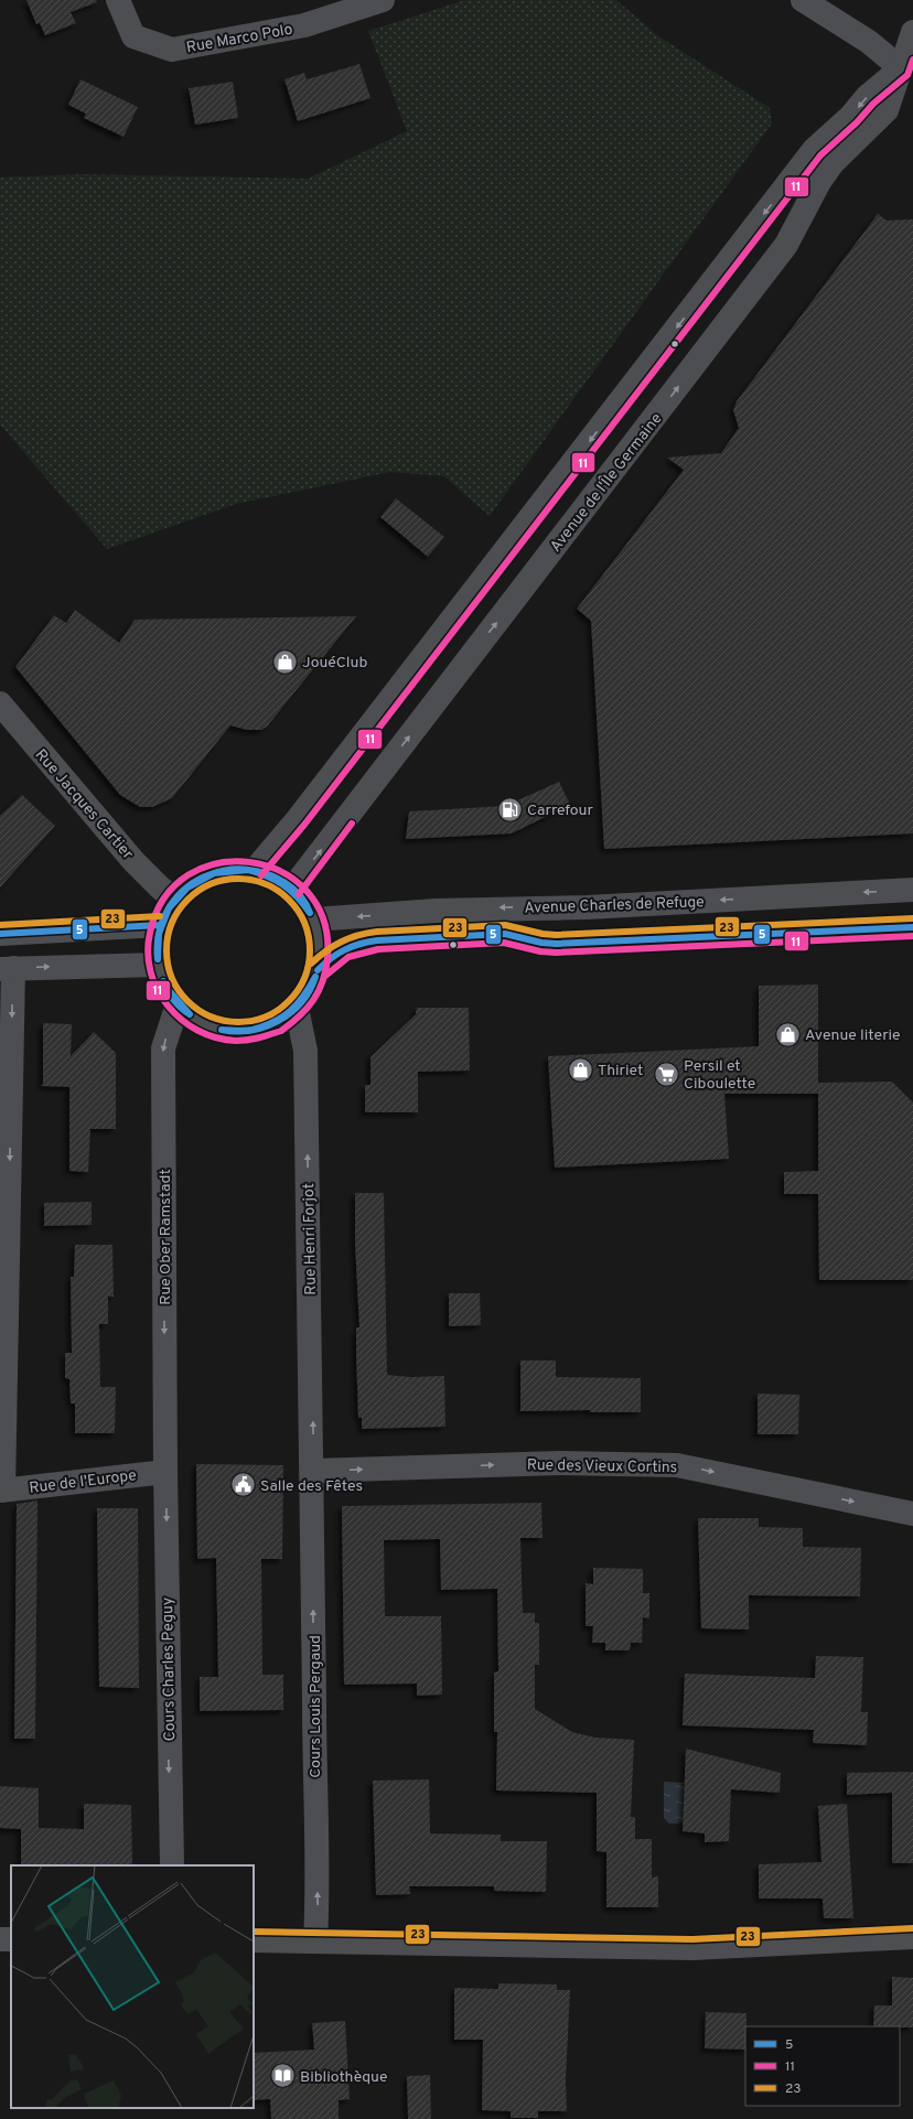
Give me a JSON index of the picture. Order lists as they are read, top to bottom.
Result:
{
  "streets": {
    "street": [
      "Rue Marco Polo",
      "Avenue de l'Île Germaine",
      "Rue Jacques Cartier",
      "Avenue Charles de Refuge",
      "Rue Ober Ramstadt",
      "Rue Henri Forjot",
      "Rue des Vieux Cortins",
      "Rue de l'Europe",
      "Cours Charles Peguy",
      "Cours Louis Pergaud"
    ]
  },
  "crossings": [
    ["Rue Ober Ramstadt", "Rue de l'Europe"],
    ["Rue Ober Ramstadt", "Cours Charles Peguy"],
    ["Rue Henri Forjot", "Rue des Vieux Cortins"],
    ["Rue Henri Forjot", "Cours Louis Pergaud"],
    ["Rue des Vieux Cortins", "Cours Louis Pergaud"],
    ["Rue de l'Europe", "Cours Charles Peguy"]
  ],
  "one_way": [
    "Rue Henri Forjot",
    "Rue des Vieux Cortins",
    "Cours Charles Peguy",
    "Cours Louis Pergaud"
  ],
  "places": {
    "shop": ["JouéClub", "Avenue literie", "Thiriet"],
    "fuel station": ["Carrefour"],
    "supermarket": ["Persil et Ciboulette"],
    "public building": ["Salle des Fêtes"],
    "library": ["Bibliothèque"]
  },
  "lines": ["transit line 11", "transit line 5", "transit line 23"],
  "legend": ["5", "11", "23"]
}
